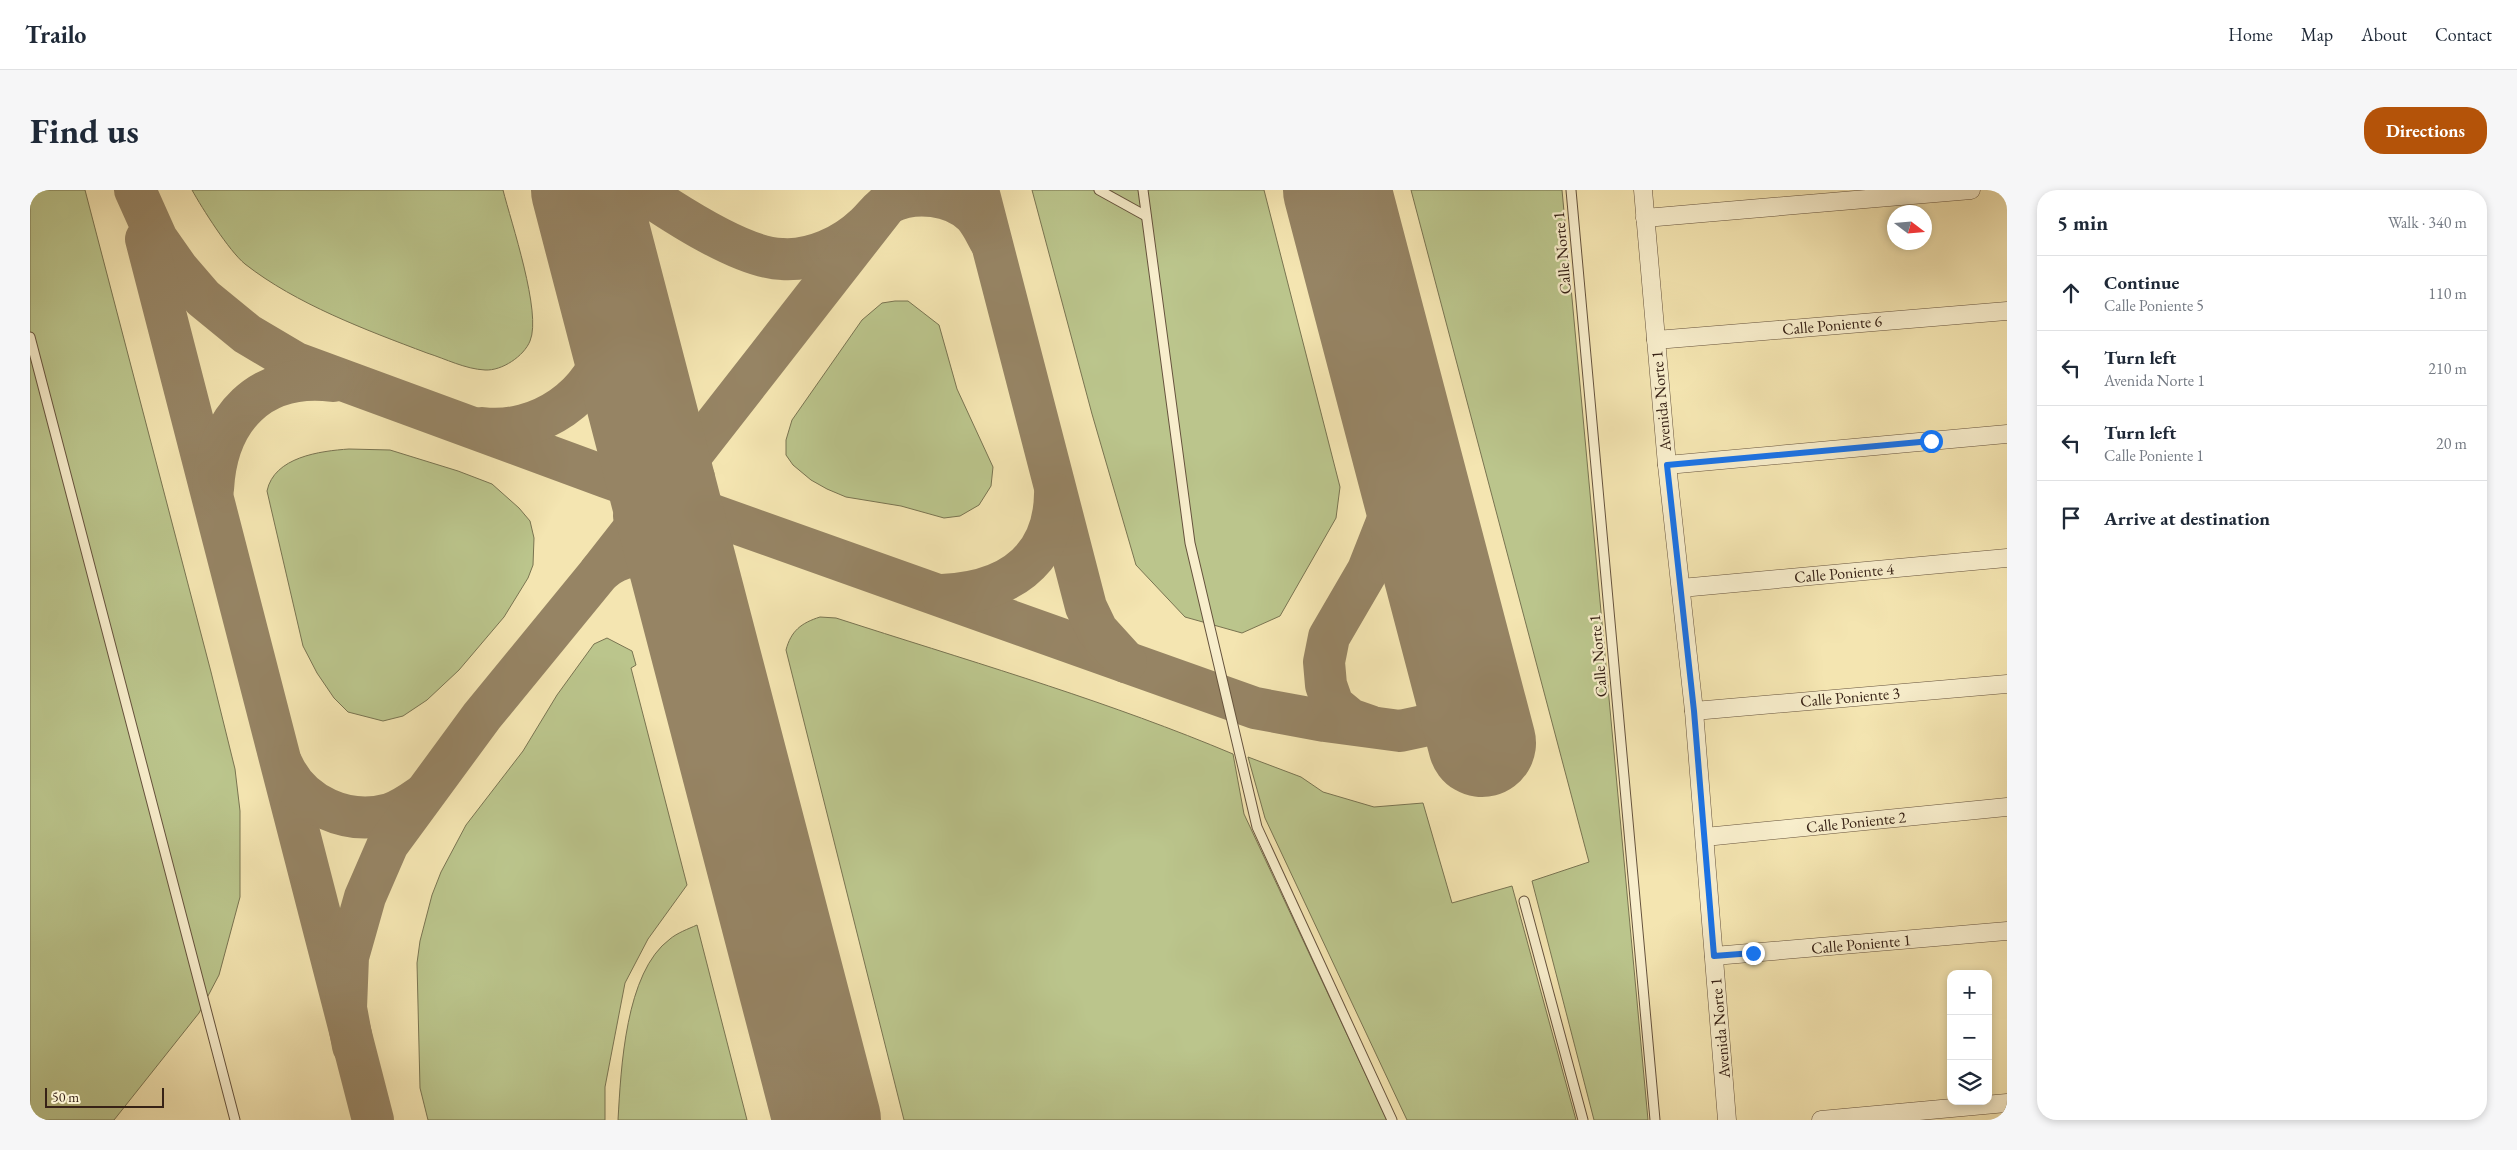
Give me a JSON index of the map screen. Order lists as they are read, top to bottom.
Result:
{
  "streets": {
    "street": [
      "Calle Poniente 6",
      "Avenida Norte 1",
      "Calle Poniente 4",
      "Calle Poniente 3",
      "Calle Poniente 2",
      "Calle Poniente 1"
    ],
    "lane": ["Calle Norte 1"]
  },
  "crossings": [
    ["Calle Poniente 6", "Avenida Norte 1"],
    ["Avenida Norte 1", "Calle Poniente 4"],
    ["Avenida Norte 1", "Calle Poniente 3"],
    ["Avenida Norte 1", "Calle Poniente 2"],
    ["Avenida Norte 1", "Calle Poniente 1"]
  ],
  "scale_bar": "50 m",
  "north": "right",
  "page": {
    "header": "Trailo",
    "nav": [
      "Home",
      "Map",
      "About",
      "Contact"
    ],
    "buttons": "Directions",
    "title": "Find us",
    "heading": ["5 min", "Walk · 340 m"],
    "list": [
      ["Continue", "Calle Poniente 5", "110 m"],
      ["Turn left", "Avenida Norte 1", "210 m"],
      ["Turn left", "Calle Poniente 1", "20 m"],
      "Arrive at destination"
    ],
    "map_buttons": ["+", "−"],
    "scale": "50 m"
  }
}
